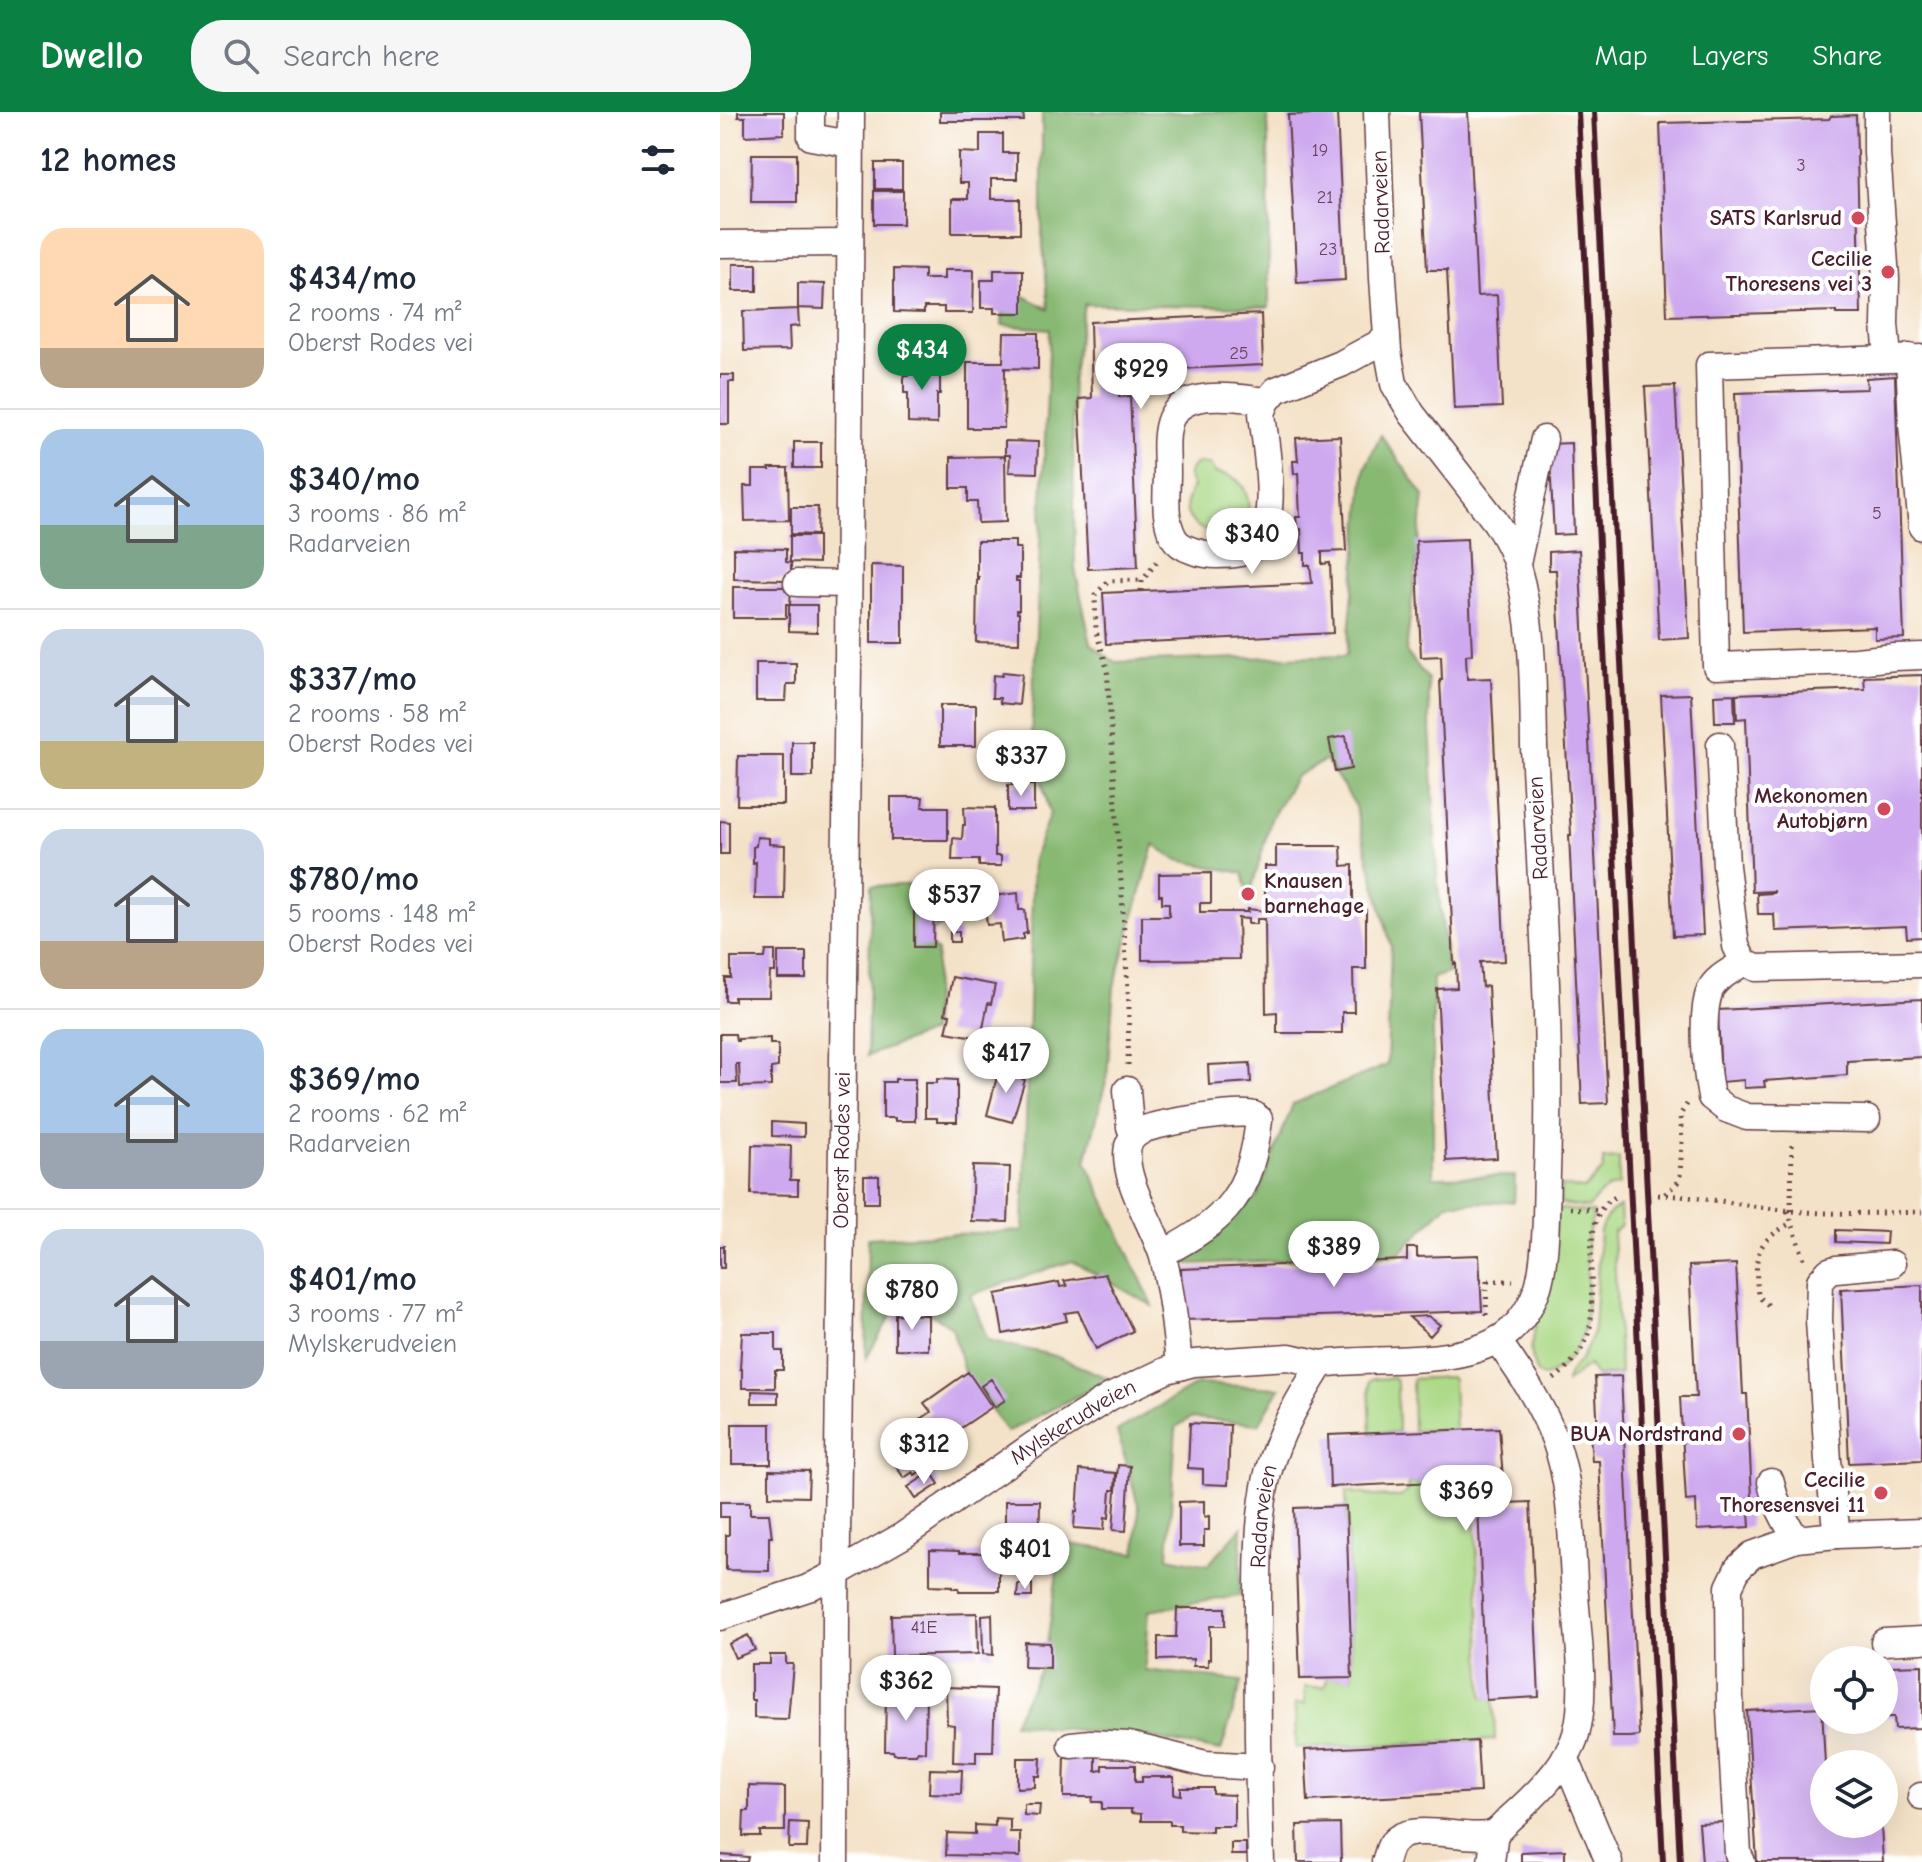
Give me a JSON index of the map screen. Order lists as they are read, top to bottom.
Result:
{
  "streets": {
    "street": ["Radarveien", "Oberst Rodes vei", "Mylskerudveien"]
  },
  "crossings": [
    ["Radarveien", "Mylskerudveien"],
    ["Oberst Rodes vei", "Mylskerudveien"]
  ],
  "places": [
    "SATS Karlsrud",
    "Cecilie Thoresens vei 3",
    "Mekonomen Autobjørn",
    "Knausen barnehage",
    "BUA Nordstrand",
    "Cecilie Thoresensvei 11"
  ],
  "house_numbers": [
    "19",
    "3",
    "21",
    "23",
    "25",
    "5",
    "41E"
  ],
  "page": {
    "header": "Dwello",
    "search": "Search here",
    "nav": ["Map", "Layers", "Share"],
    "heading": "12 homes",
    "list": [
      {
        "name": "$434/mo",
        "note": "2 rooms · 74 m² · Oberst Rodes vei"
      },
      {
        "name": "$340/mo",
        "note": "3 rooms · 86 m² · Radarveien"
      },
      {
        "name": "$337/mo",
        "note": "2 rooms · 58 m² · Oberst Rodes vei"
      },
      {
        "name": "$780/mo",
        "note": "5 rooms · 148 m² · Oberst Rodes vei"
      },
      {
        "name": "$369/mo",
        "note": "2 rooms · 62 m² · Radarveien"
      },
      {
        "name": "$401/mo",
        "note": "3 rooms · 77 m² · Mylskerudveien"
      }
    ],
    "price": [
      "$434",
      "$929",
      "$340",
      "$337",
      "$537",
      "$417",
      "$389",
      "$780",
      "$312",
      "$369",
      "$401",
      "$362"
    ]
  }
}
